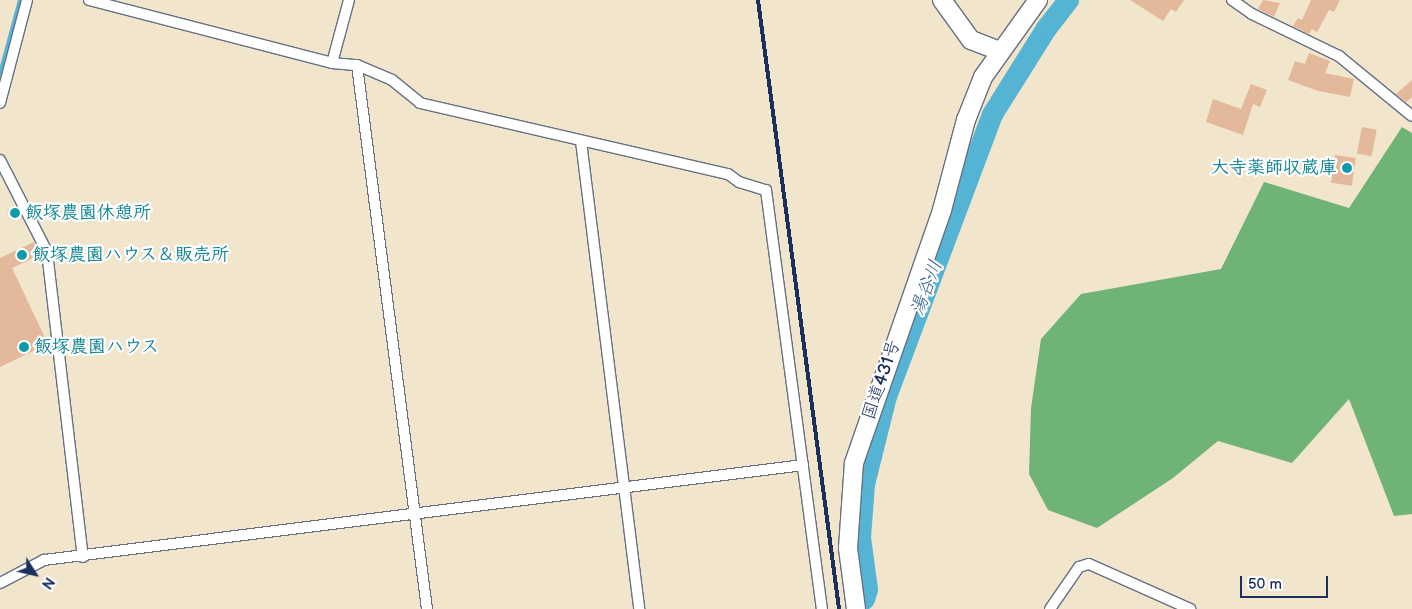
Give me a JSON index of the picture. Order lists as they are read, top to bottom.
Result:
{
  "streets": {
    "highway": ["国道431号"]
  },
  "water": ["湯谷川"],
  "places": [
    "大寺薬師収蔵庫",
    "飯塚農園休憩所",
    "飯塚農園ハウス＆販売所",
    "飯塚農園ハウス"
  ],
  "scale_bar": "50 m",
  "north": "bottom right"
}
